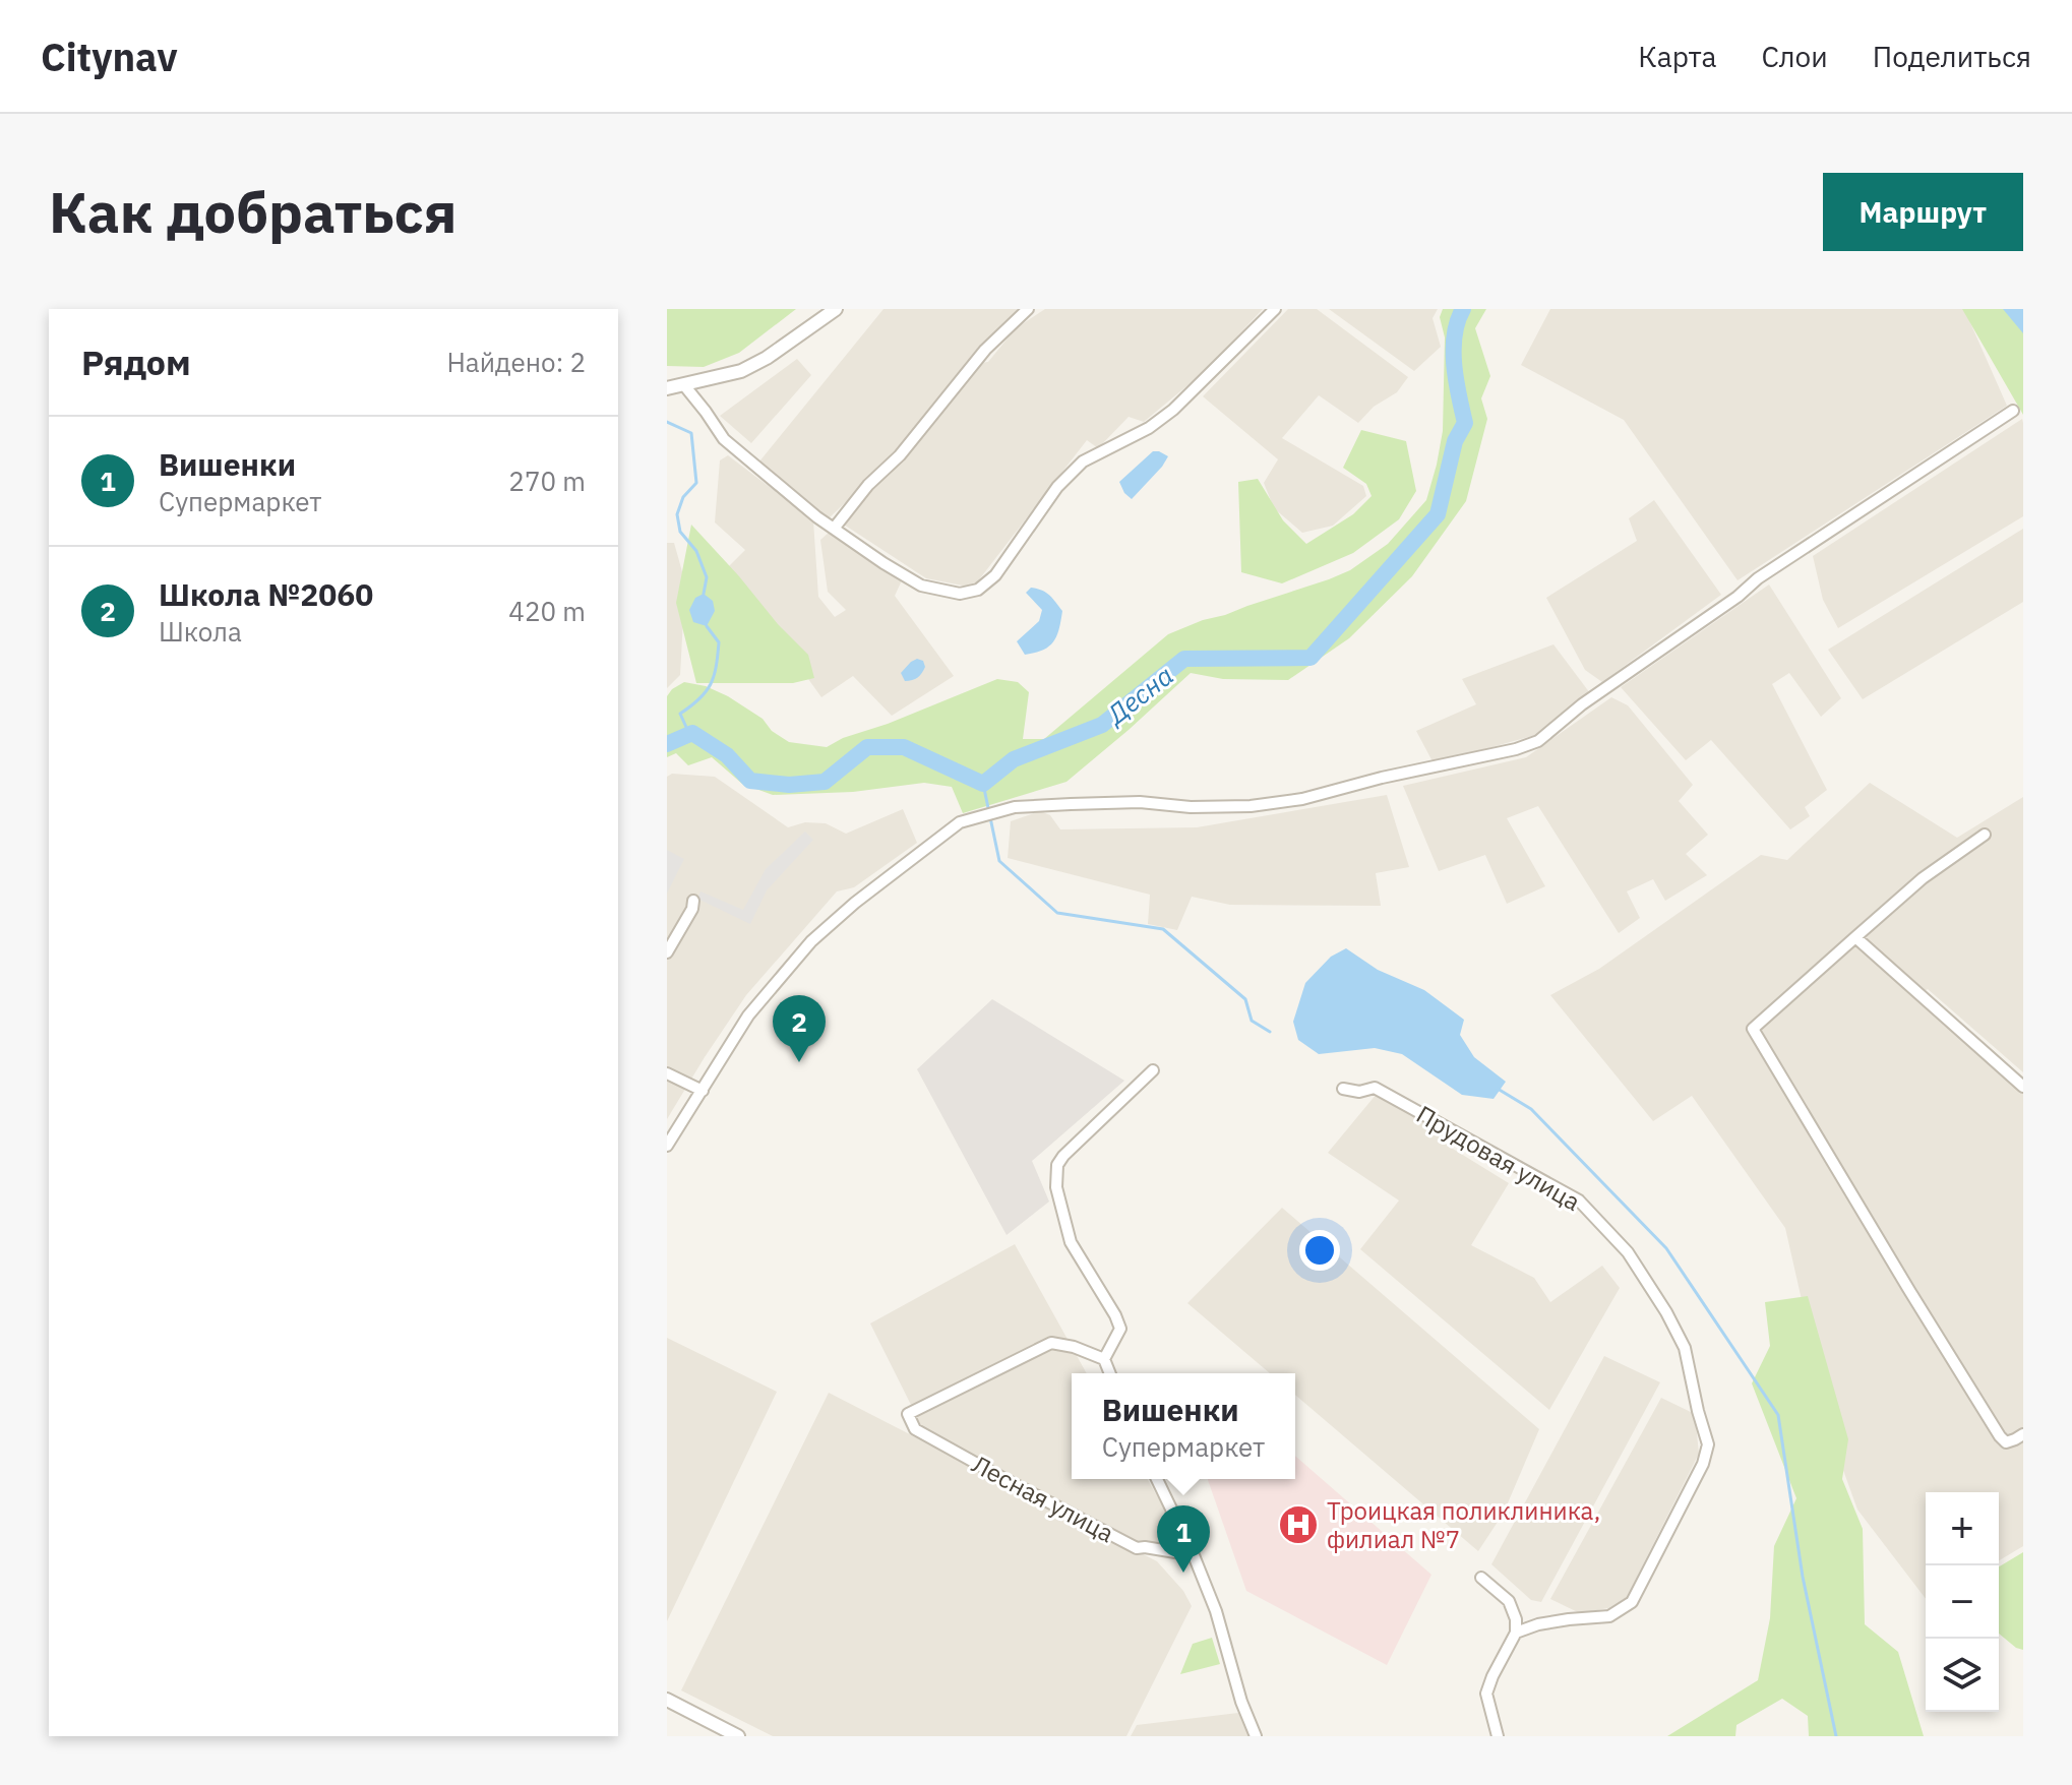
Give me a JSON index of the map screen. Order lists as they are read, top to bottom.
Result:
{
  "streets": {
    "street": ["Прудовая улица", "Лесная улица"]
  },
  "water": ["Десна"],
  "places": {
    "hospital": ["Троицкая поликлиника, филиал №7"]
  },
  "page": {
    "header": "Citynav",
    "nav": ["Карта", "Слои", "Поделиться"],
    "buttons": "Маршрут",
    "title": "Как добраться",
    "heading": ["Рядом", "Найдено: 2"],
    "list": [
      {
        "mark": "1",
        "name": "Вишенки",
        "note": "Супермаркет",
        "value": "270 m"
      },
      {
        "mark": "2",
        "name": "Школа №2060",
        "note": "Школа",
        "value": "420 m"
      }
    ],
    "pins": ["2", "1"],
    "popup": ["Вишенки", "Супермаркет"],
    "map_buttons": ["+", "−"]
  }
}
